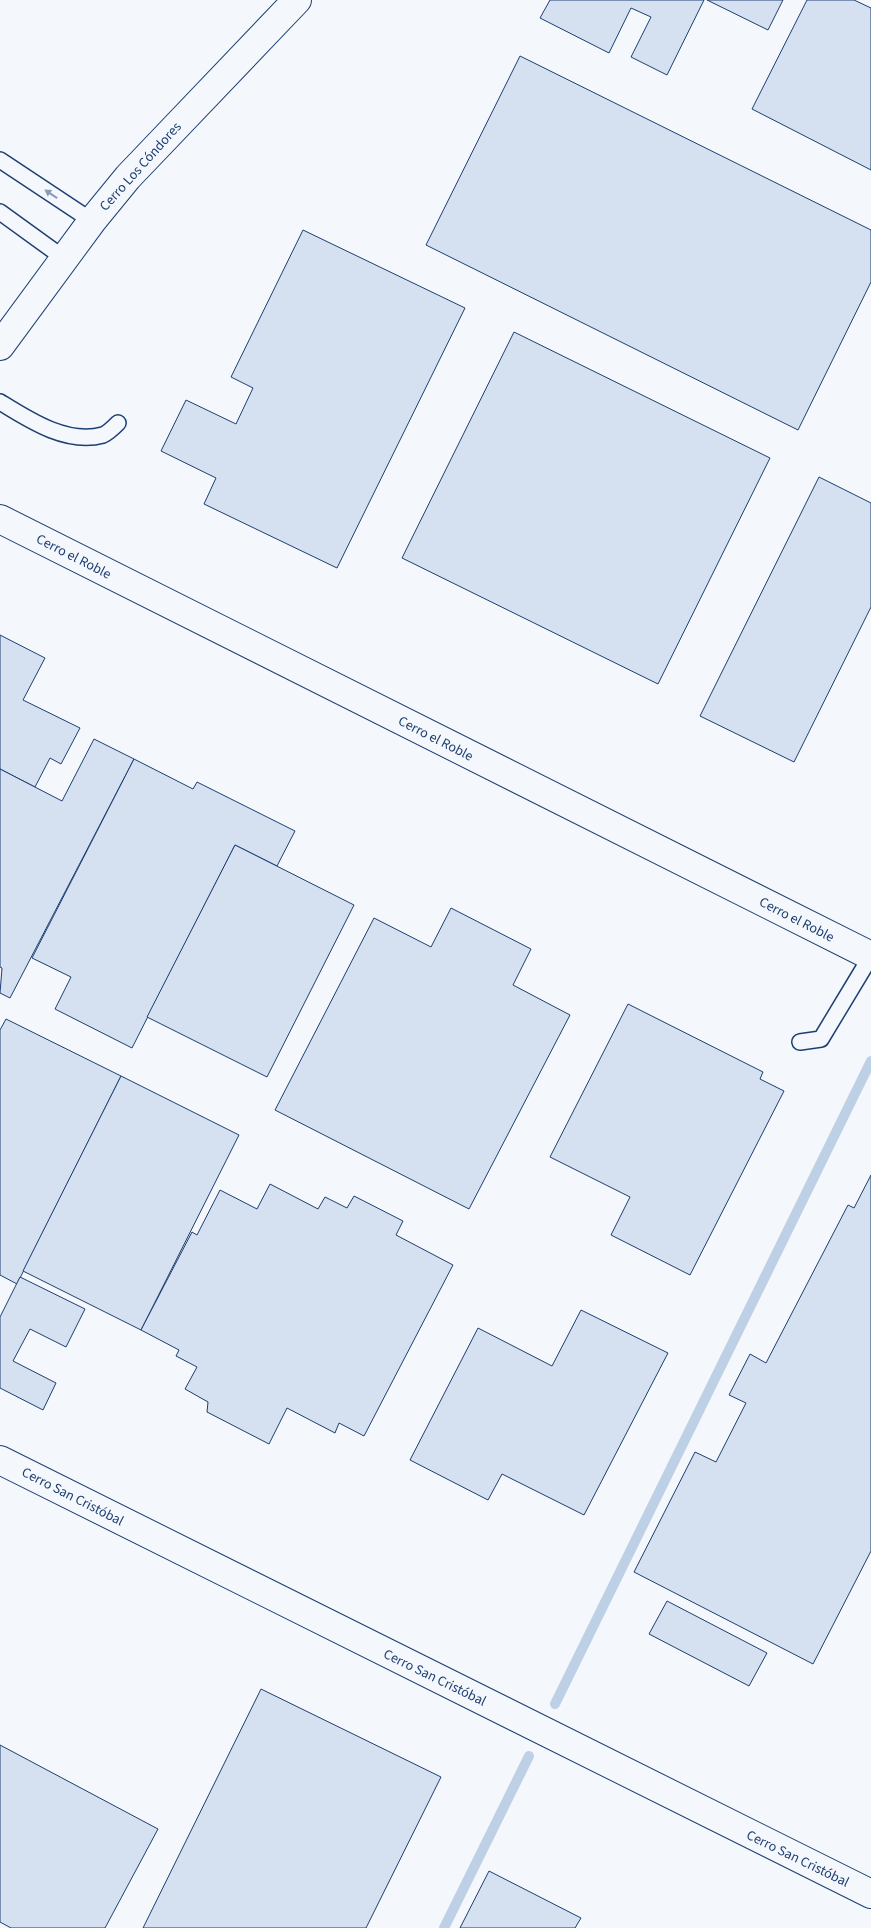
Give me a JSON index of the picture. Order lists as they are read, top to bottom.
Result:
{
  "streets": {
    "street": ["Cerro Los Cóndores", "Cerro el Roble", "Cerro San Cristóbal"]
  }
}
